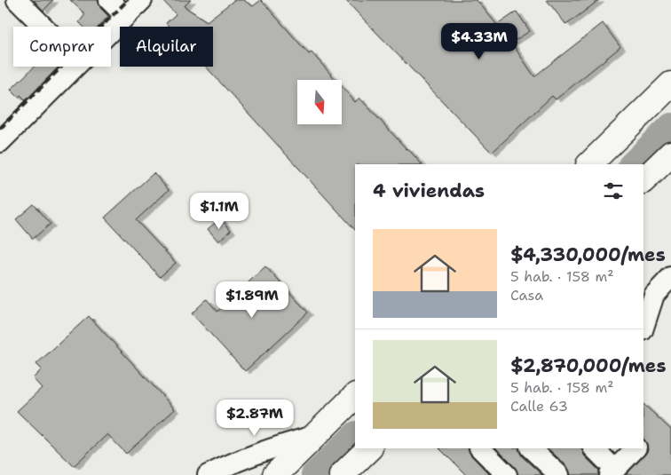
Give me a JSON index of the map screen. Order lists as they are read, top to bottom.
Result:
{
  "north": "bottom",
  "page": {
    "price": [
      "$4.33M",
      "$1.1M",
      "$1.89M",
      "$2.87M"
    ],
    "chip": ["Comprar", "Alquilar"],
    "heading": "4 viviendas",
    "list": [
      {
        "name": "$4,330,000/mes",
        "note": "5 hab. · 158 m² · Casa"
      },
      {
        "name": "$2,870,000/mes",
        "note": "5 hab. · 158 m² · Calle 63"
      }
    ]
  }
}
